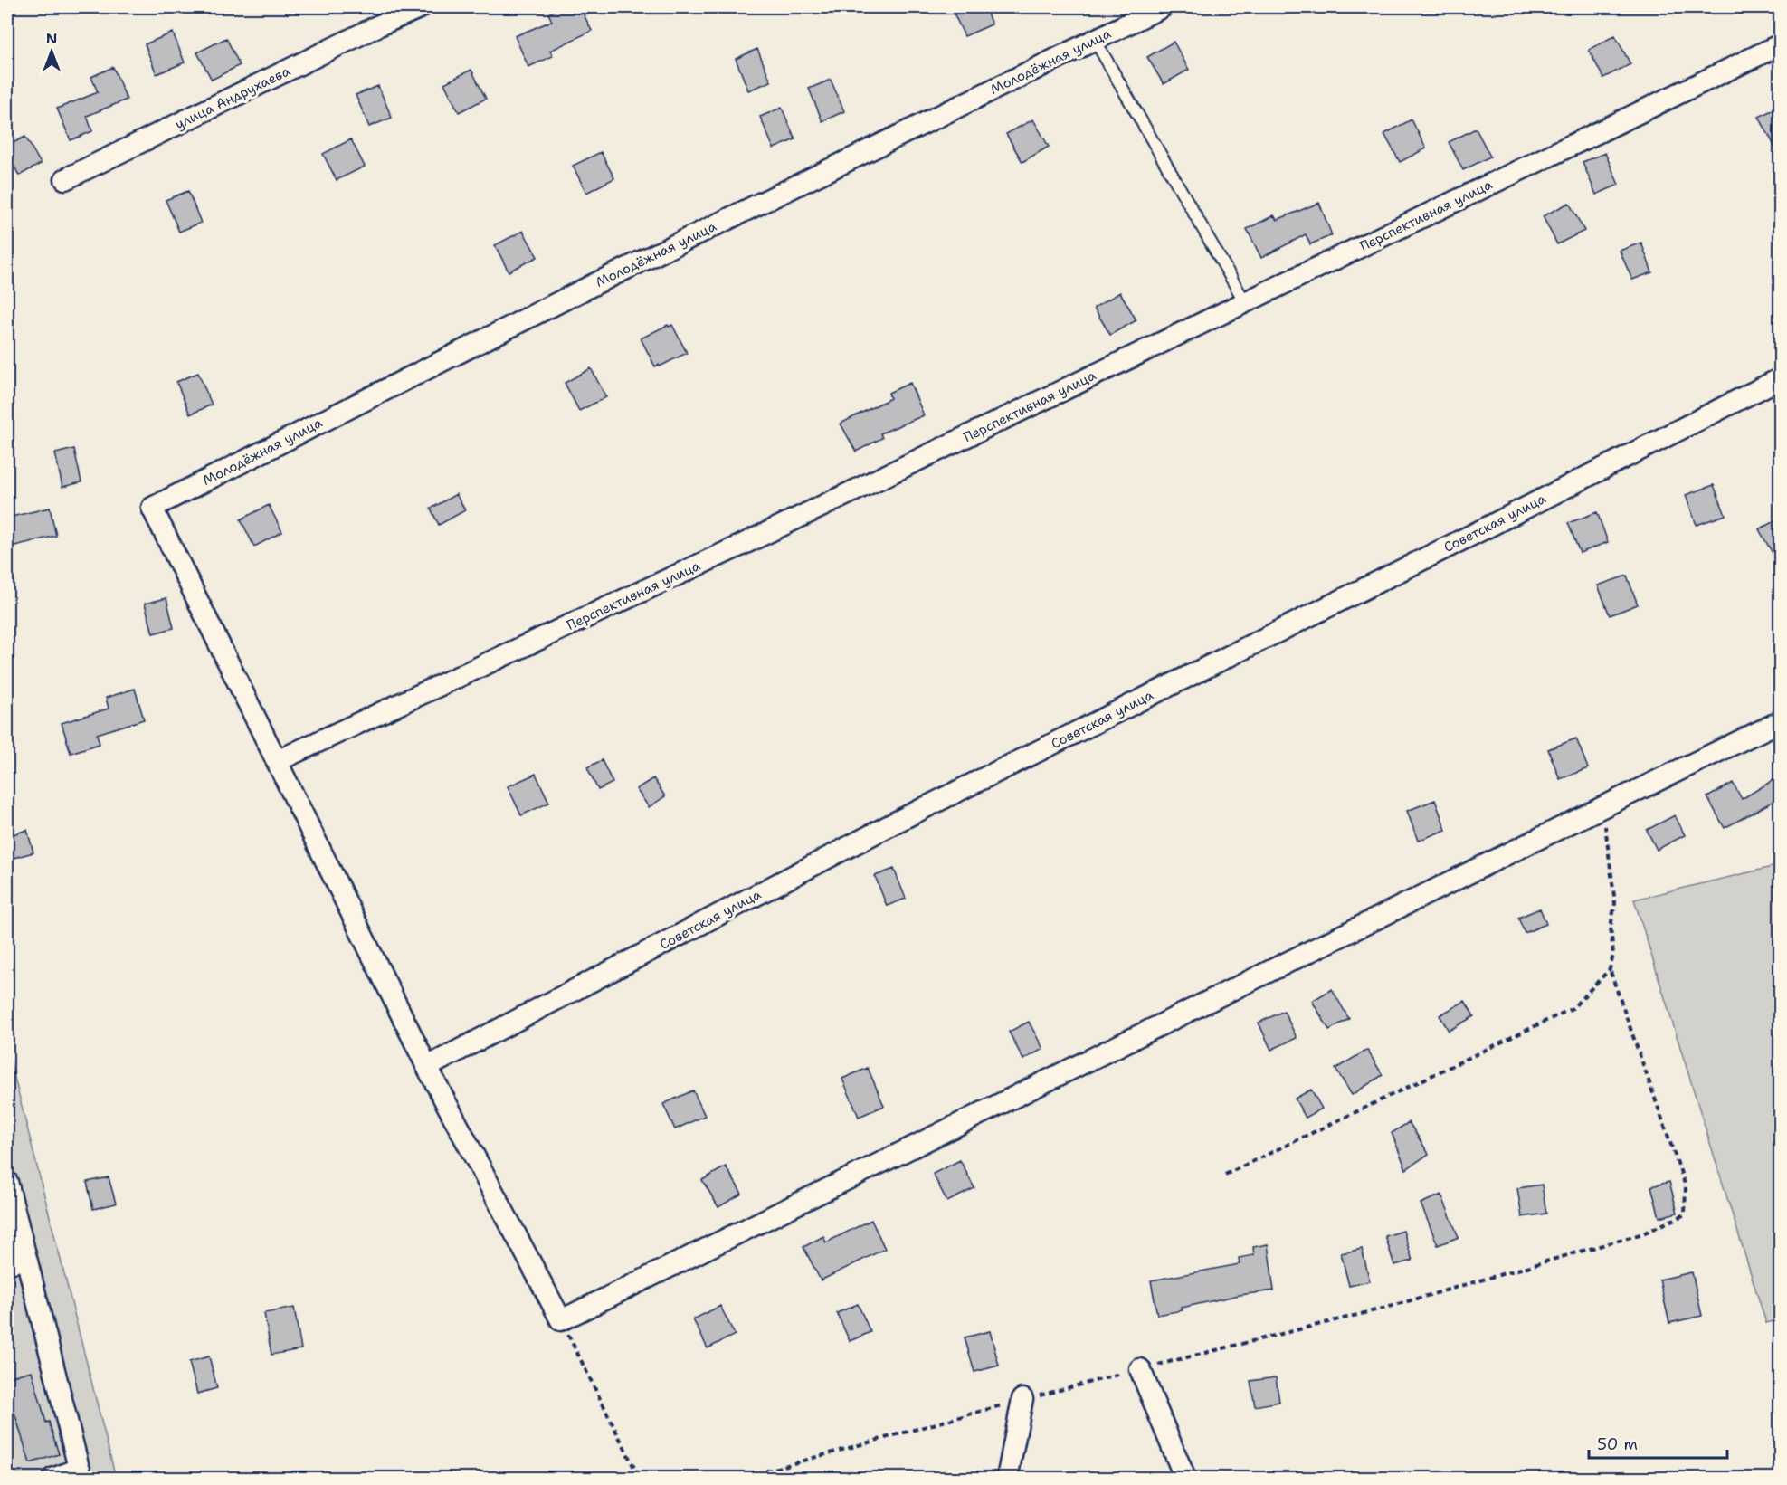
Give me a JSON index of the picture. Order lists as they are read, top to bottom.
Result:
{
  "streets": {
    "street": [
      "Молодёжная улица",
      "улица Андрухаева",
      "Перспективная улица",
      "Советская улица"
    ]
  },
  "crossings": [
    ["Молодёжная улица", "Перспективная улица"]
  ],
  "scale_bar": "50 m",
  "north": "top"
}
